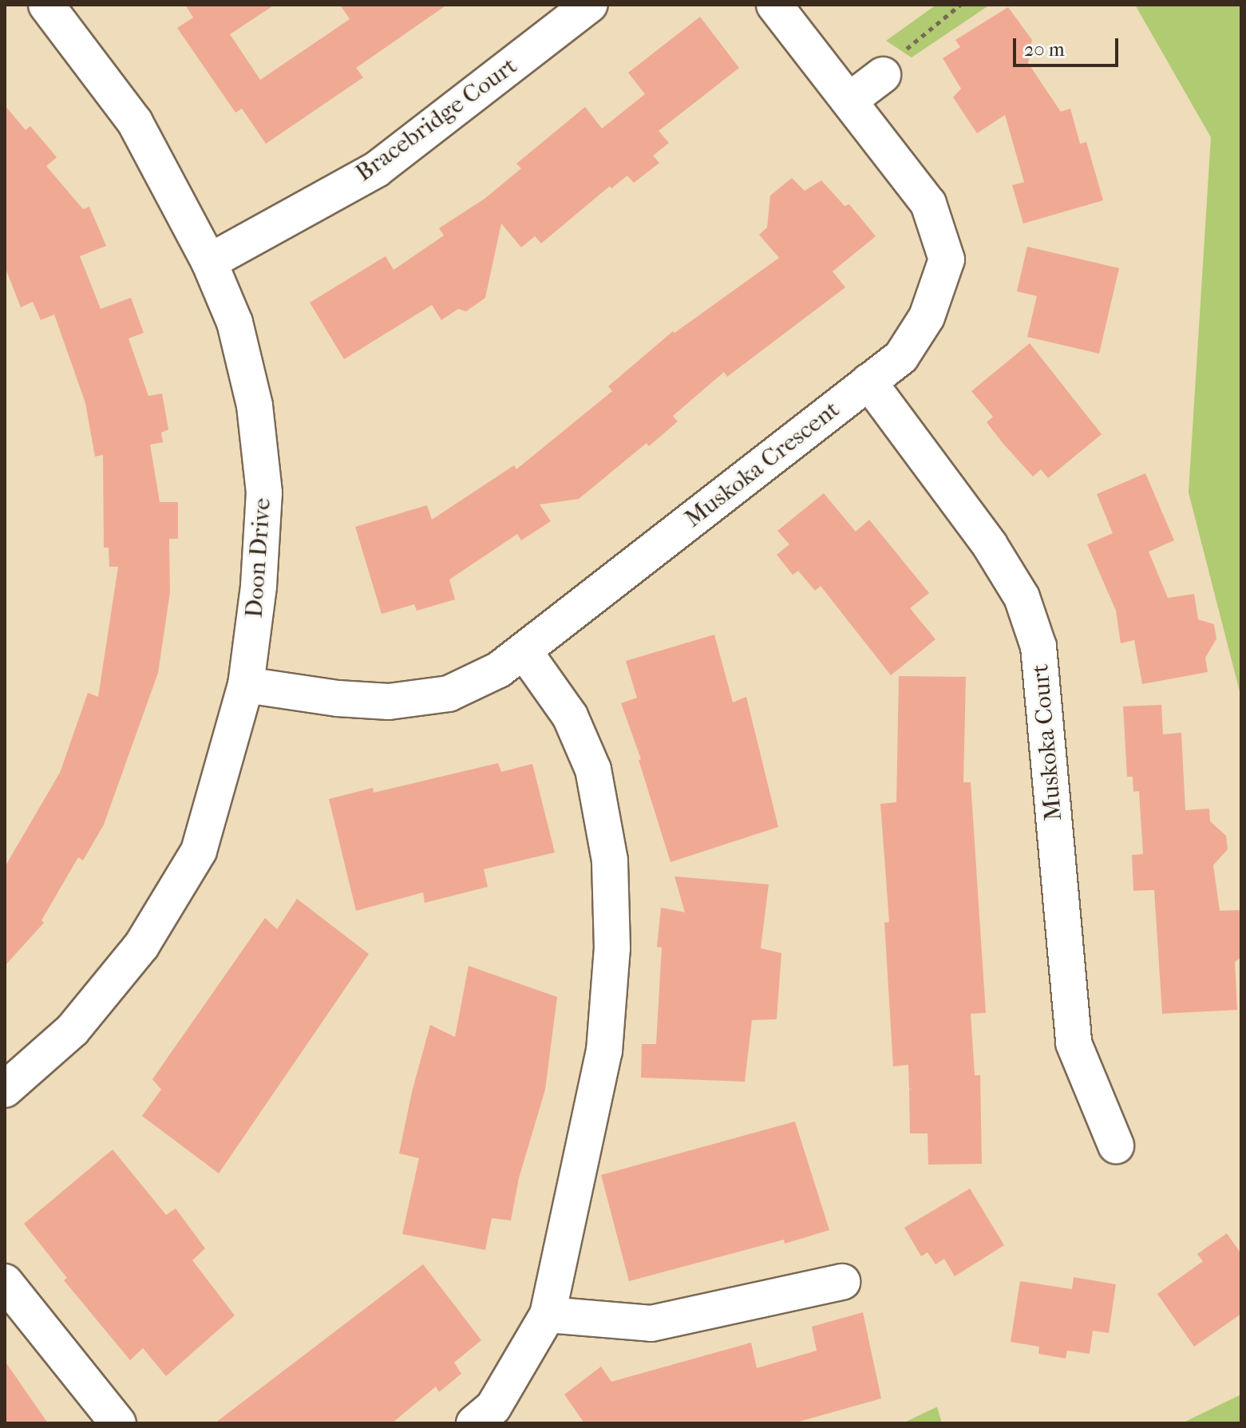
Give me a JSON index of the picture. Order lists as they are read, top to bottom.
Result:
{
  "streets": {
    "street": [
      "Bracebridge Court",
      "Muskoka Crescent",
      "Doon Drive",
      "Muskoka Court"
    ]
  },
  "crossings": [
    ["Bracebridge Court", "Doon Drive"],
    ["Muskoka Crescent", "Doon Drive"],
    ["Muskoka Crescent", "Muskoka Court"]
  ],
  "scale_bar": "20 m"
}
